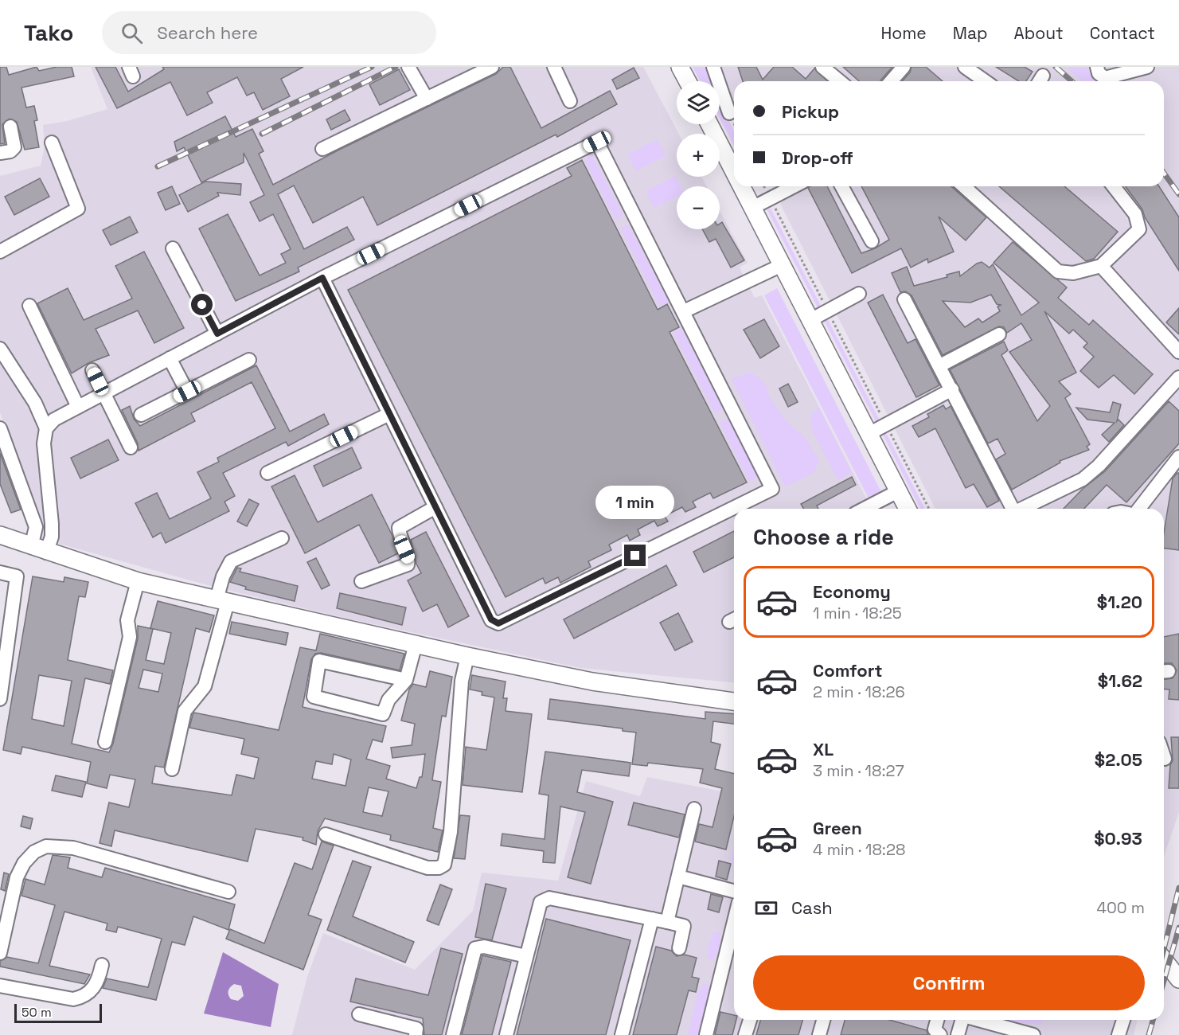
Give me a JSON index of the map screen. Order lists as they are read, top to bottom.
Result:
{
  "scale_bar": "50 m",
  "page": {
    "header": "Tako",
    "search": "Search here",
    "nav": [
      "Home",
      "Map",
      "About",
      "Contact"
    ],
    "map_buttons": ["+", "−"],
    "banner": ["Pickup", "Drop-off"],
    "bubble": "1 min",
    "heading": "Choose a ride",
    "list": [
      {
        "name": "Economy",
        "note": "1 min · 18:25",
        "value": "$1.20"
      },
      {
        "name": "Comfort",
        "note": "2 min · 18:26",
        "value": "$1.62"
      },
      {
        "name": "XL",
        "note": "3 min · 18:27",
        "value": "$2.05"
      },
      {
        "name": "Green",
        "note": "4 min · 18:28",
        "value": "$0.93"
      }
    ],
    "pay": ["Cash", "400 m"],
    "buttons": "Confirm",
    "scale": "50 m"
  }
}
